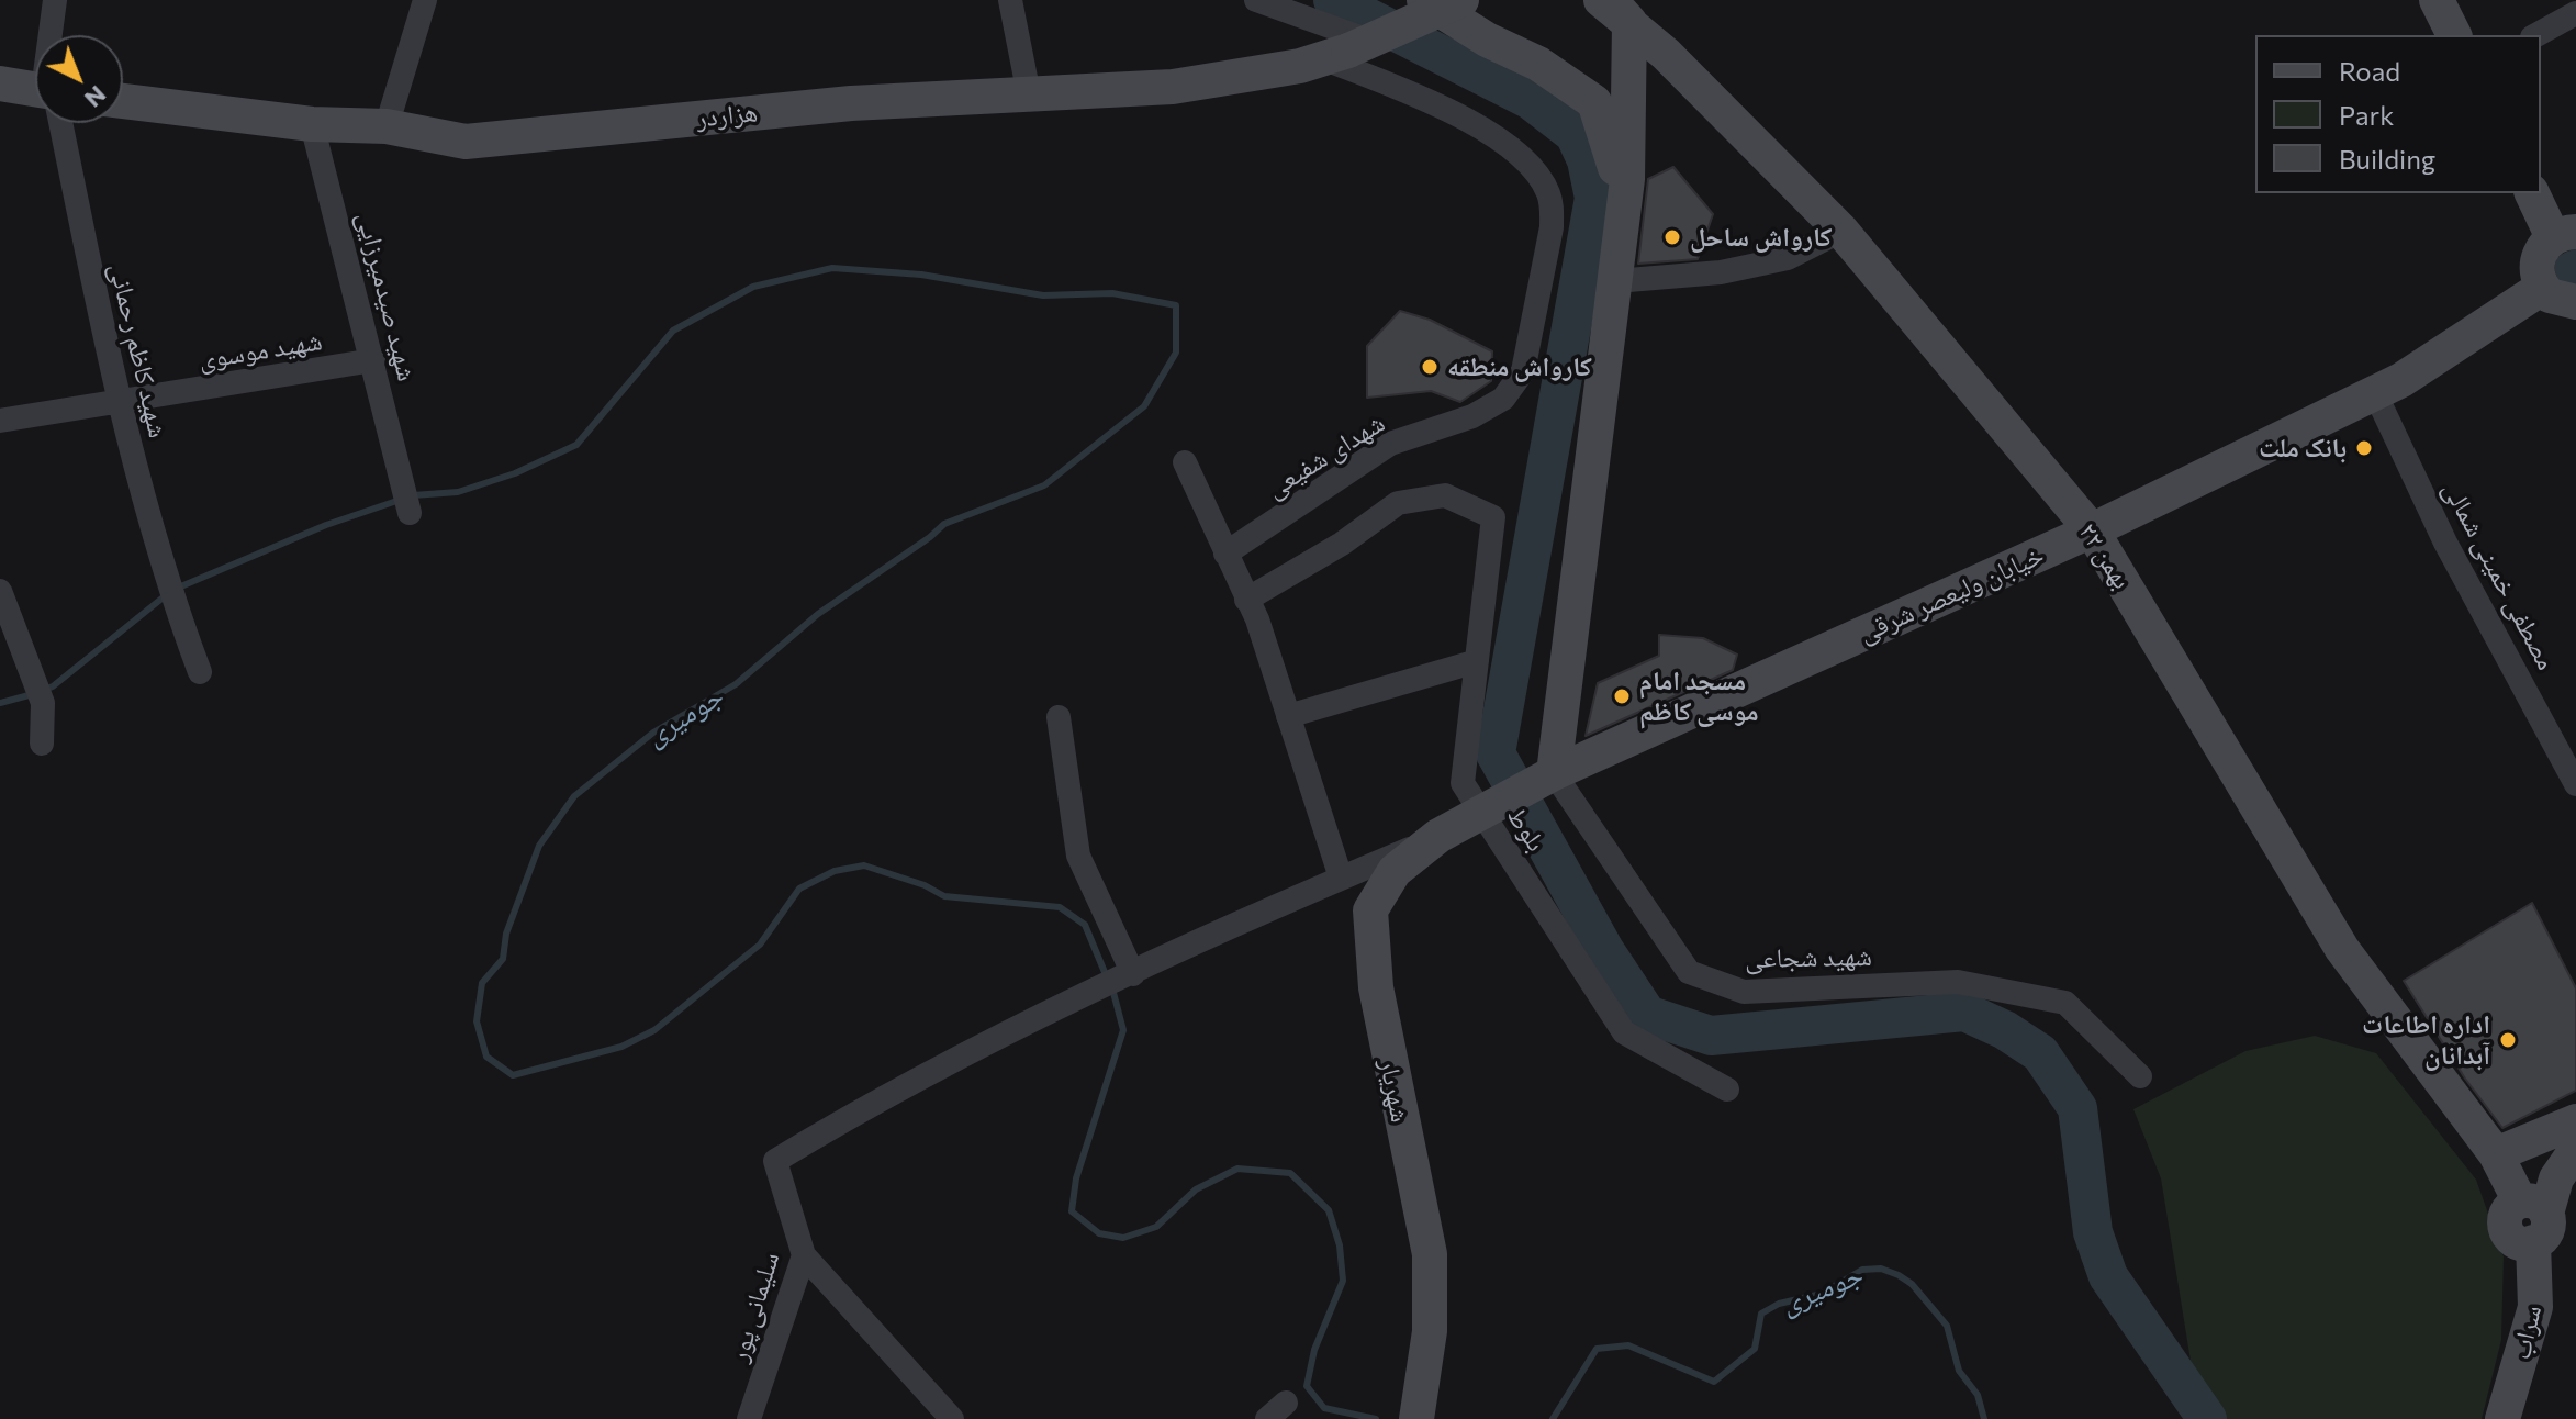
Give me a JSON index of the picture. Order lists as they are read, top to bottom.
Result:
{
  "streets": {
    "main road": [
      "هزاردر",
      "۲۲ بهمن",
      "خیابان ولیعصر شرقی",
      "شهریار",
      "سراب"
    ],
    "street": [
      "شهید صیدمیرزایی",
      "شهید کاظم رحمانی",
      "شهید موسوی",
      "شهدای شفیعی",
      "مصطفی خمینی شمالی",
      "بلوط",
      "شهید شجاعی",
      "سلیمانی پور"
    ]
  },
  "crossings": [
    ["هزاردر", "شهید صیدمیرزایی"],
    ["هزاردر", "شهدای شفیعی"],
    ["شهید صیدمیرزایی", "شهید موسوی"],
    ["شهید کاظم رحمانی", "شهید موسوی"],
    ["۲۲ بهمن", "خیابان ولیعصر شرقی"],
    ["۲۲ بهمن", "سراب"],
    ["مصطفی خمینی شمالی", "خیابان ولیعصر شرقی"],
    ["خیابان ولیعصر شرقی", "بلوط"],
    ["خیابان ولیعصر شرقی", "شهید شجاعی"],
    ["خیابان ولیعصر شرقی", "شهریار"],
    ["بلوط", "شهریار"]
  ],
  "water": ["جومیری"],
  "places": [
    "کارواش ساحل",
    "کارواش منطقه",
    "بانک ملت",
    "مسجد امام موسی کاظم",
    "اداره اطاعات آبدانان"
  ],
  "legend": ["Road", "Park", "Building"],
  "north": "bottom right"
}
